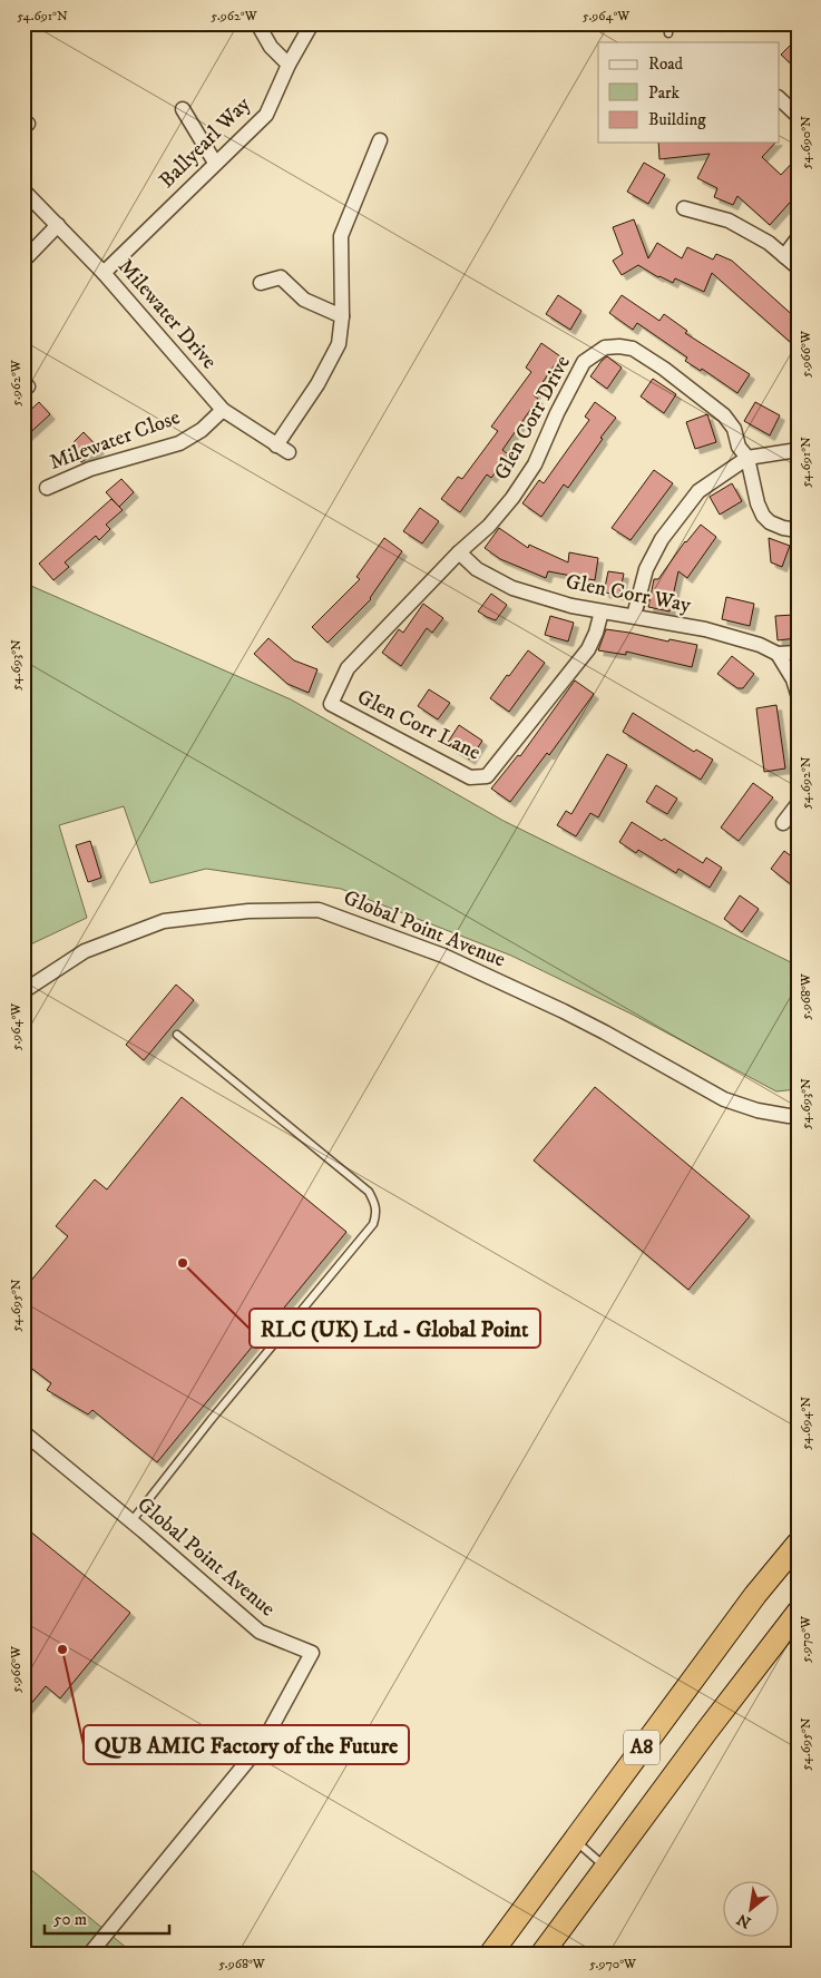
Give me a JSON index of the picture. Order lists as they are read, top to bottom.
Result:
{
  "streets": {
    "highway": ["A8"],
    "street": [
      "Ballyearl Way",
      "Milewater Drive",
      "Glen Corr Drive",
      "Milewater Close",
      "Glen Corr Way",
      "Glen Corr Lane",
      "Global Point Avenue"
    ]
  },
  "crossings": [
    ["Ballyearl Way", "Milewater Drive"],
    ["Milewater Drive", "Milewater Close"],
    ["Glen Corr Drive", "Glen Corr Way"],
    ["Glen Corr Drive", "Glen Corr Lane"],
    ["Glen Corr Way", "Glen Corr Lane"]
  ],
  "places": ["RLC (UK) Ltd - Global Point", "QUB AMIC Factory of the Future"],
  "legend": ["Road", "Park", "Building"],
  "scale_bar": "50 m",
  "north": "bottom left",
  "coordinates": [
    "54.691°N",
    "5.962°W",
    "5.964°W",
    "54.690°N",
    "5.966°W",
    "54.693°N",
    "54.692°N",
    "5.968°W",
    "54.695°N",
    "54.694°N",
    "5.970°W"
  ]
}
